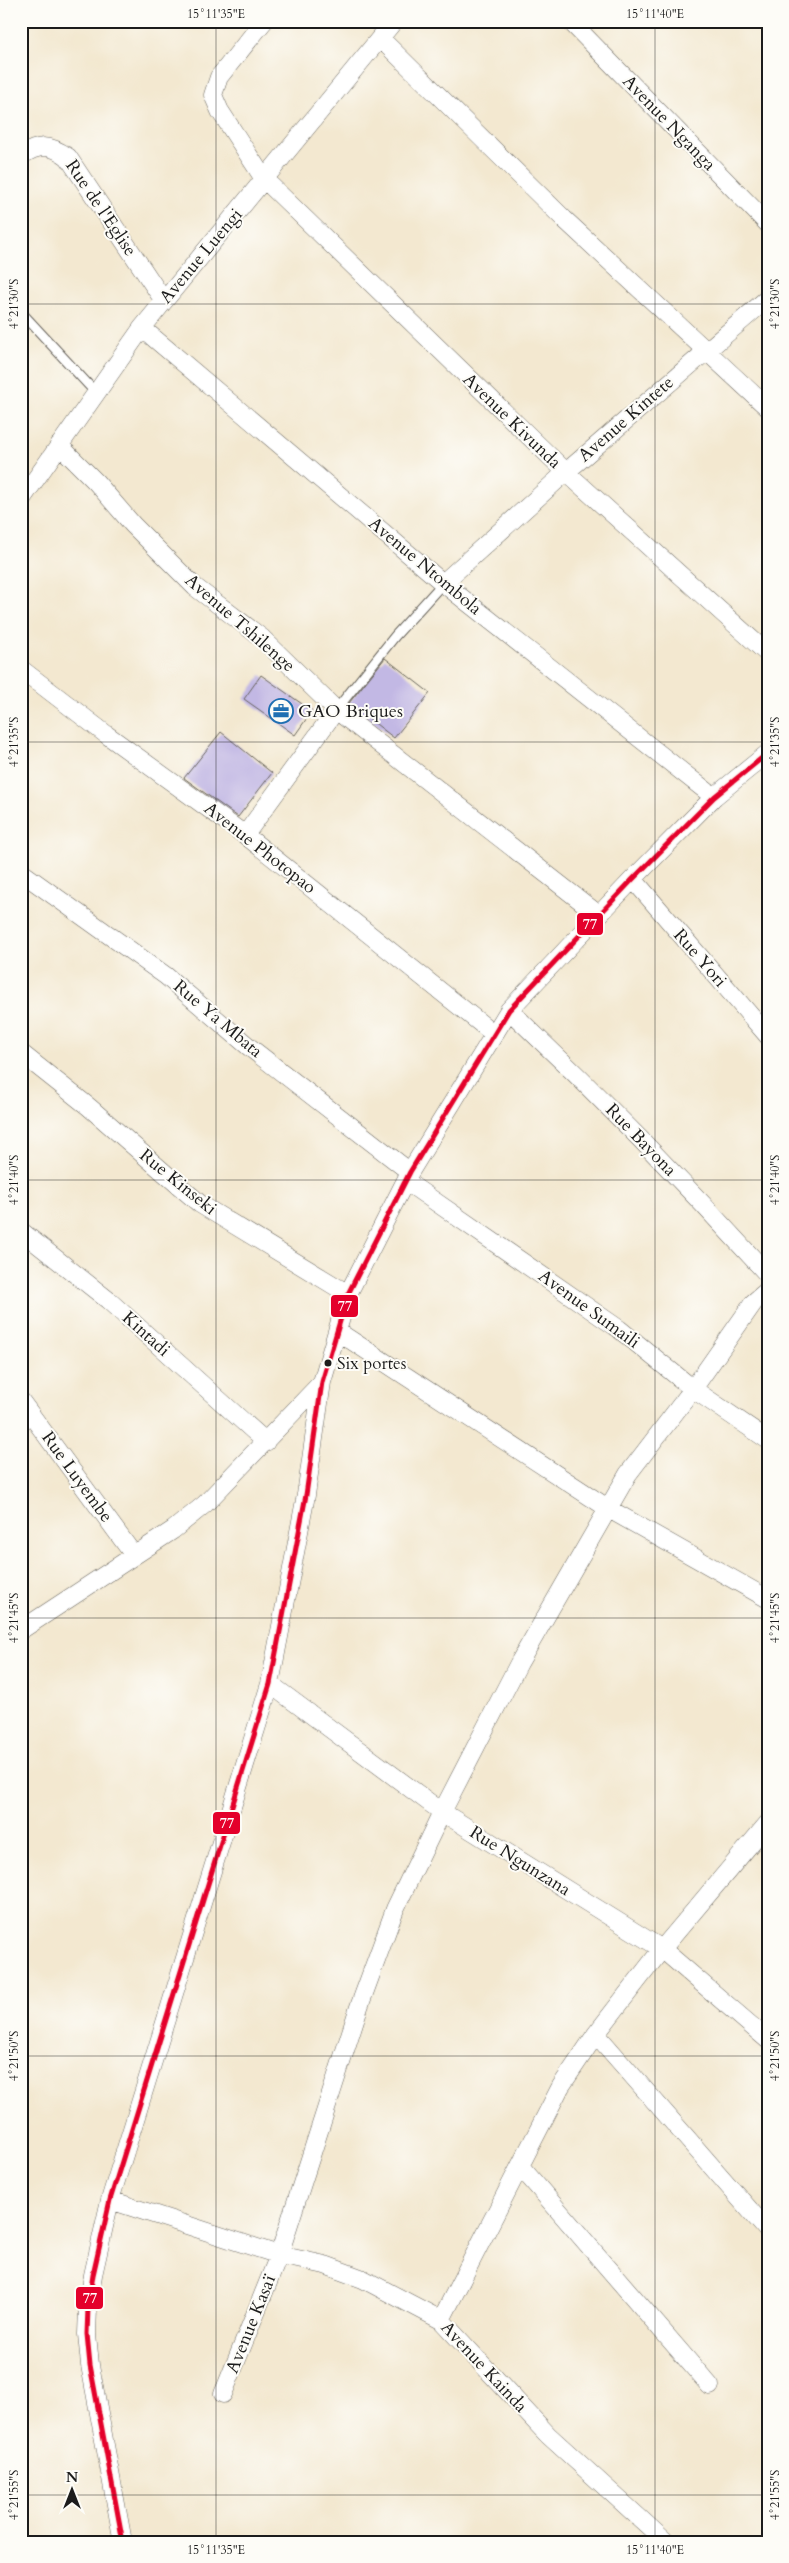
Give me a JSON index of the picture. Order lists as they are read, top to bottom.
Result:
{
  "streets": {
    "street": [
      "Avenue Nganga",
      "Rue de l'Eglise",
      "Avenue Luengi",
      "Avenue Kintete",
      "Avenue Kivunda",
      "Avenue Ntombola",
      "Avenue Tshilenge",
      "Avenue Photopao",
      "Rue Yori",
      "Rue Ya Mbata",
      "Rue Bayona",
      "Rue Kinseki",
      "Avenue Sumaili",
      "Kintadi",
      "Rue Luyembe",
      "Rue Ngunzana",
      "Avenue Kasaï",
      "Avenue Kainda"
    ]
  },
  "crossings": [
    ["Rue de l'Eglise", "Avenue Luengi"],
    ["Avenue Luengi", "Avenue Kivunda"],
    ["Avenue Luengi", "Avenue Ntombola"],
    ["Avenue Luengi", "Avenue Tshilenge"],
    ["Avenue Kintete", "Avenue Kivunda"],
    ["Avenue Kintete", "Avenue Ntombola"],
    ["Rue Ya Mbata", "Avenue Sumaili"],
    ["Avenue Sumaili", "Avenue Kasaï"],
    ["Rue Ngunzana", "Avenue Kasaï"],
    ["Avenue Kasaï", "Avenue Kainda"]
  ],
  "places": {
    "office": ["GAO Briques"],
    "other": ["Six portes"]
  },
  "lines": ["transit line 77"],
  "north": "top",
  "coordinates": [
    "15°11'35\"E",
    "15°11'40\"E",
    "4°21'30\"S",
    "4°21'35\"S",
    "4°21'40\"S",
    "4°21'45\"S",
    "4°21'50\"S",
    "4°21'55\"S"
  ]
}
